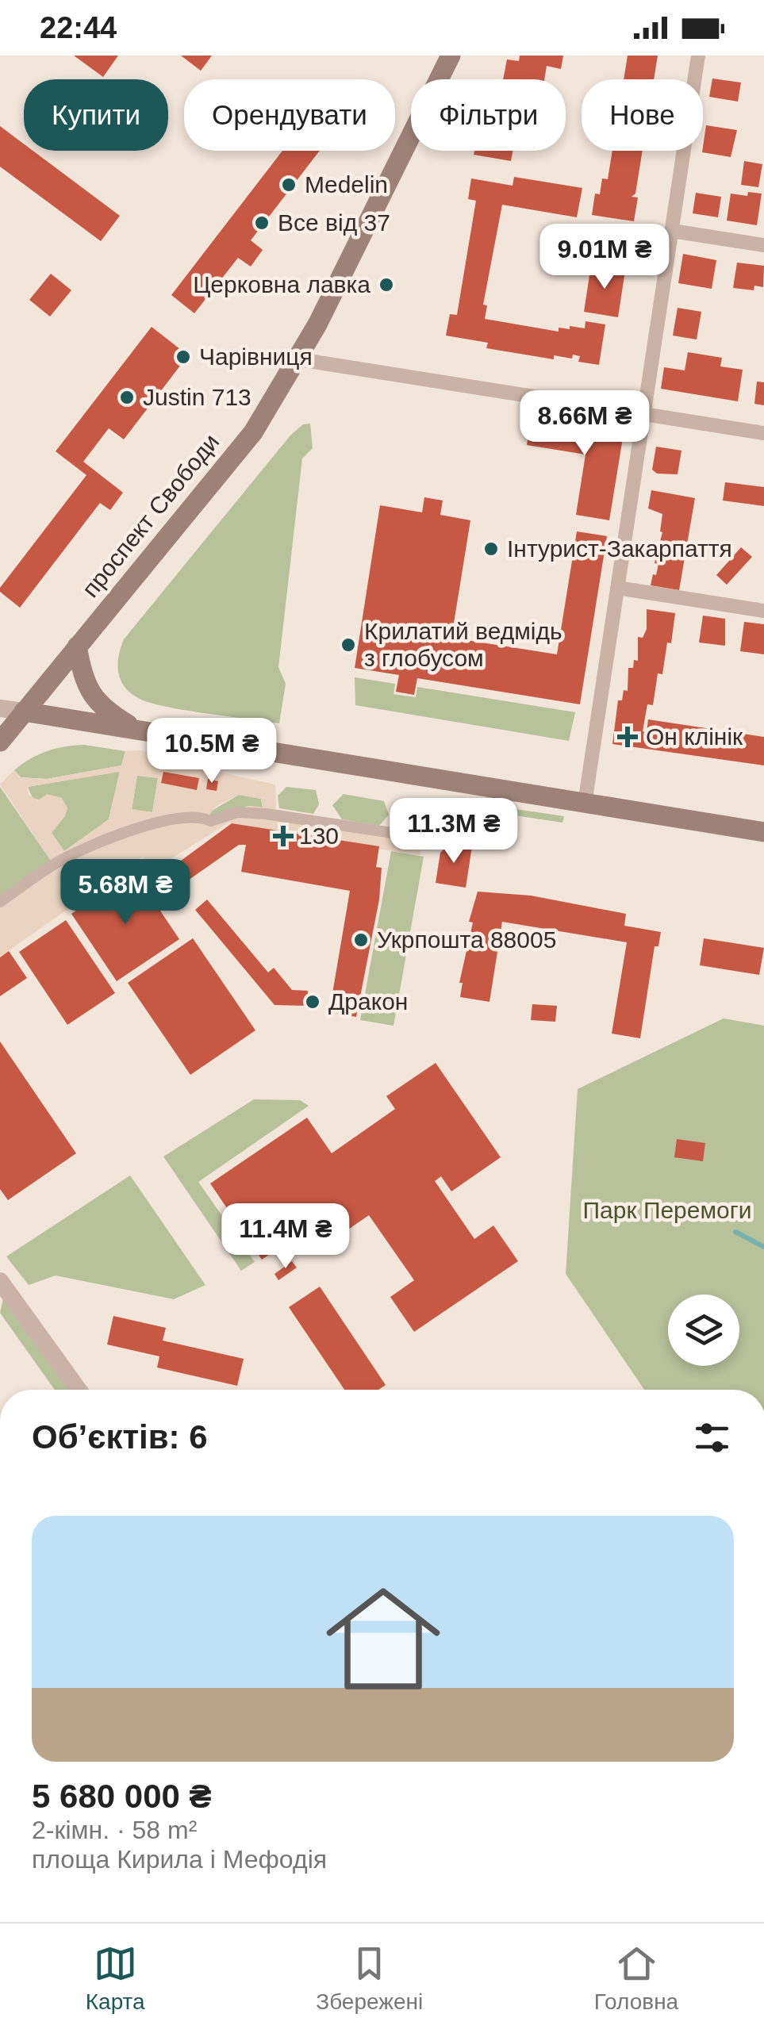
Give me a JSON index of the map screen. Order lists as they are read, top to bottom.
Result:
{
  "streets": {
    "main road": ["проспект Свободи"]
  },
  "parks": ["Парк Перемоги"],
  "places": {
    "other": [
      "Medelin",
      "Все від 37",
      "Церковна лавка",
      "Чарівниця",
      "Justin 713",
      "Інтурист-Закарпаття",
      "Крилатий ведмідь з глобусом",
      "Укрпошта 88005",
      "Дракон"
    ],
    "health": ["Он клінік", "130"]
  },
  "page": {
    "status": "22:44",
    "chip": [
      "Купити",
      "Орендувати",
      "Фільтри",
      "Нове"
    ],
    "price": [
      "9.01M ₴",
      "8.66M ₴",
      "10.5M ₴",
      "11.3M ₴",
      "5.68M ₴",
      "11.4M ₴"
    ],
    "heading": "Об’єктів: 6",
    "list": [
      {
        "name": "5 680 000 ₴",
        "note": "2-кімн. · 58 m² · площа Кирила і Мефодія"
      }
    ],
    "tabs": ["Карта", "Збережені", "Головна"]
  }
}
